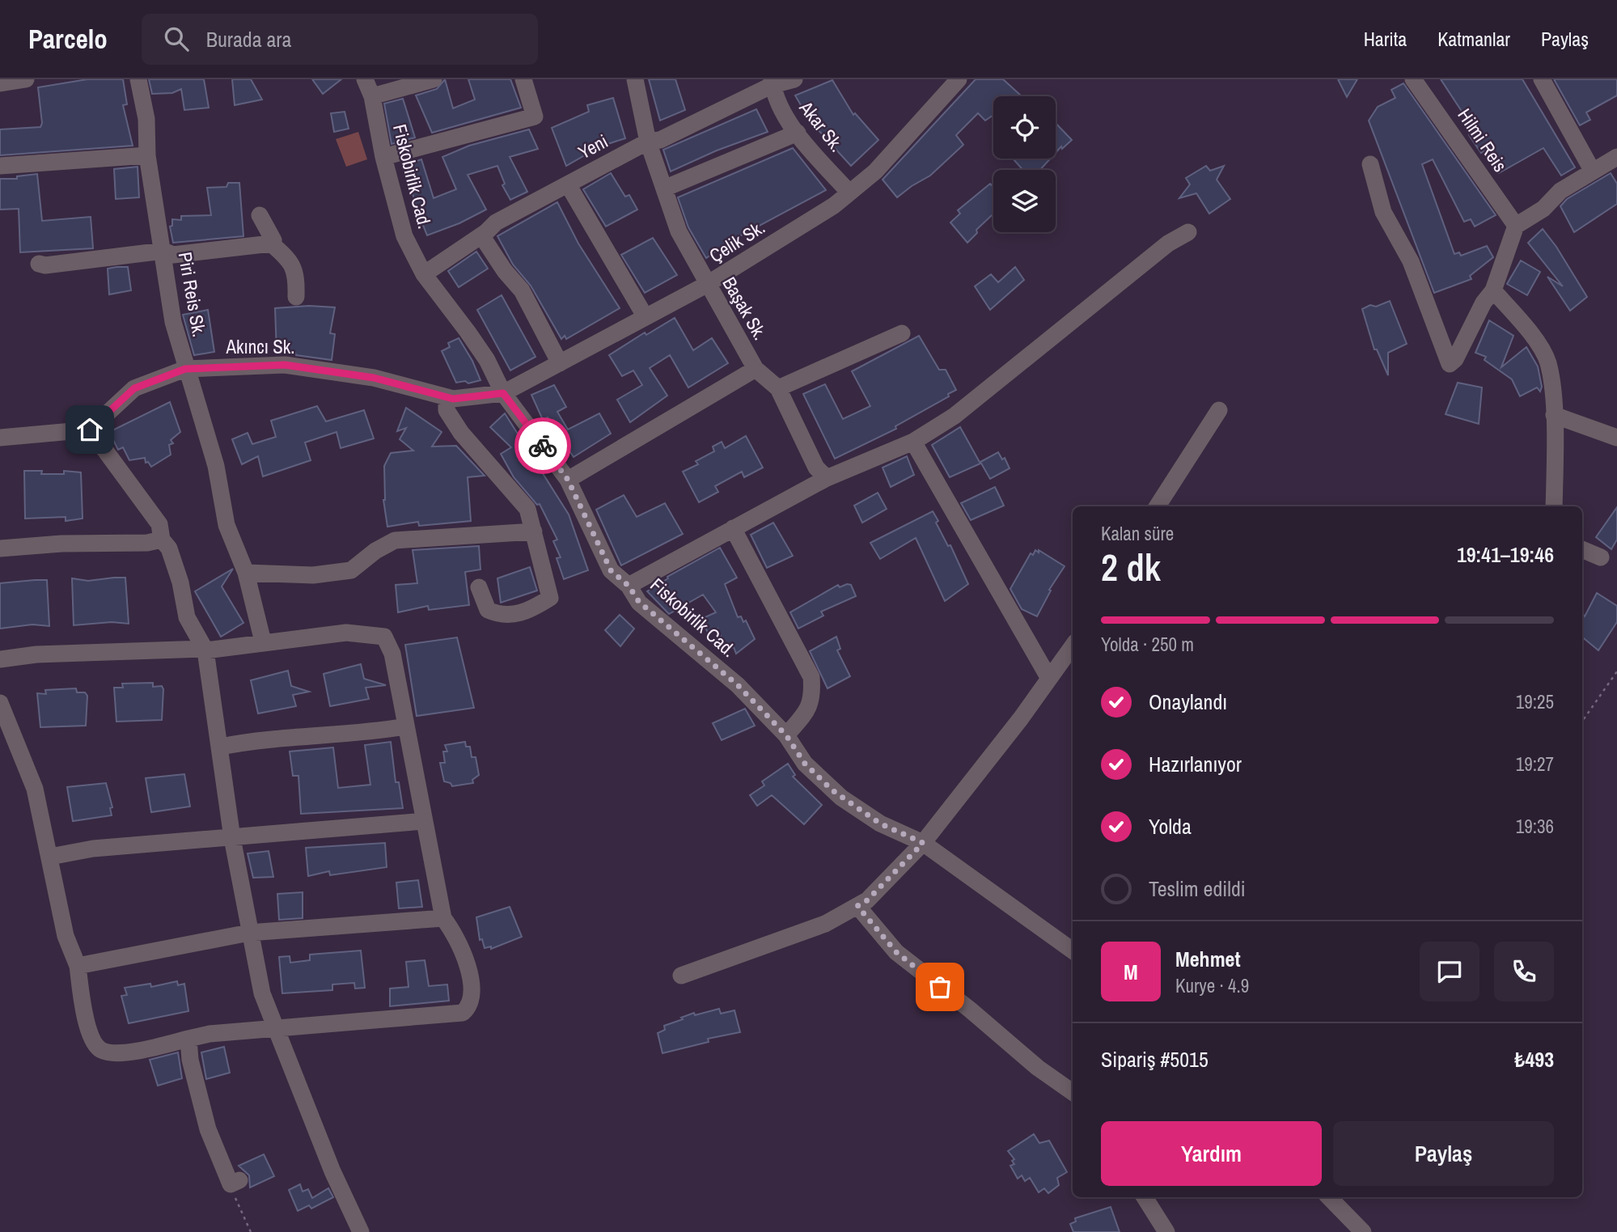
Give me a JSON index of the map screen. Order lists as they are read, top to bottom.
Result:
{
  "streets": {
    "street": [
      "Akar Sk.",
      "Hilmi Reis",
      "Yeni",
      "Fiskobirlik Cad.",
      "Çelik Sk.",
      "Piri Reis Sk.",
      "Başak Sk.",
      "Akıncı Sk."
    ]
  },
  "crossings": [
    ["Akar Sk.", "Yeni"],
    ["Akar Sk.", "Çelik Sk."],
    ["Yeni", "Fiskobirlik Cad."],
    ["Yeni", "Başak Sk."],
    ["Fiskobirlik Cad.", "Çelik Sk."],
    ["Fiskobirlik Cad.", "Akıncı Sk."],
    ["Çelik Sk.", "Başak Sk."],
    ["Çelik Sk.", "Akıncı Sk."],
    ["Piri Reis Sk.", "Akıncı Sk."]
  ],
  "page": {
    "header": "Parcelo",
    "search": "Burada ara",
    "nav": ["Harita", "Katmanlar", "Paylaş"],
    "heading": ["2 dk", "Kalan süre", "19:41–19:46"],
    "panel": [
      "Mehmet",
      "Kurye · 4.9",
      "Sipariş #5015",
      "₺493"
    ],
    "bar": "Yolda · 250 m",
    "list": [
      ["Onaylandı", "19:25"],
      ["Hazırlanıyor", "19:27"],
      ["Yolda", "19:36"],
      "Teslim edildi"
    ],
    "round": "M",
    "buttons": ["Yardım", "Paylaş"]
  }
}
